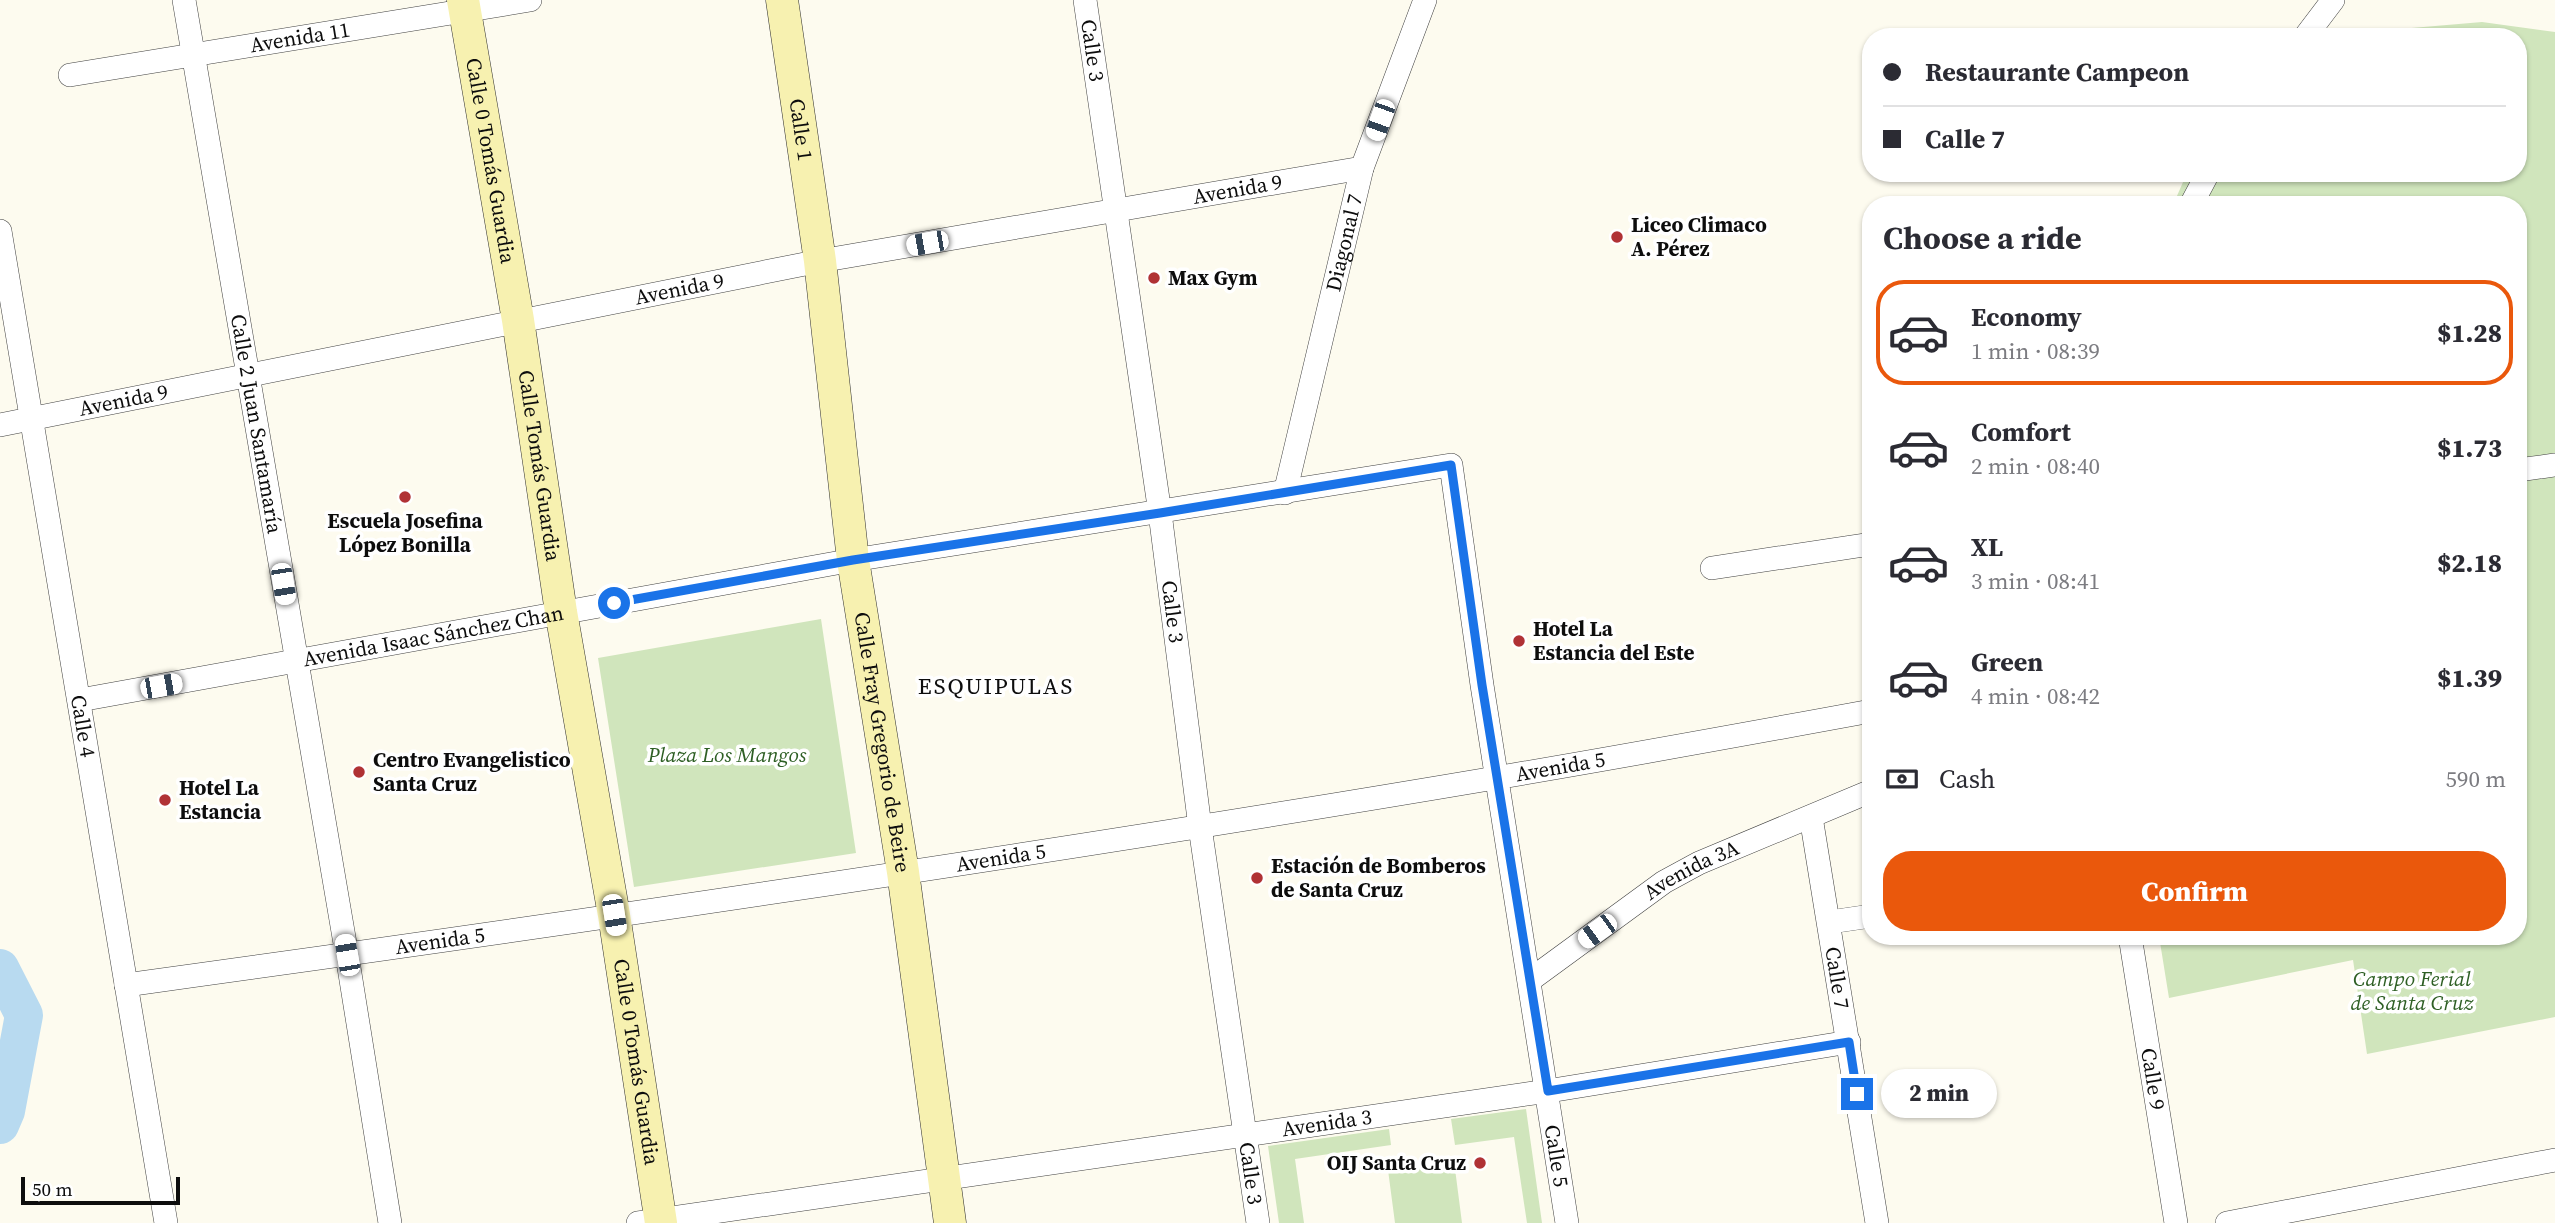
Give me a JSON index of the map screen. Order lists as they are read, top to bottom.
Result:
{
  "streets": {
    "street": [
      "Avenida 11",
      "Calle 3",
      "Calle 1",
      "Calle 0 Tomás Guardia",
      "Avenida 9",
      "Diagonal 7",
      "Calle 2 Juan Santamaría",
      "Calle Tomás Guardia",
      "Avenida Isaac Sánchez Chan",
      "Calle 4",
      "Calle Fray Gregorio de Beire",
      "Avenida 5",
      "Avenida 3A",
      "Calle 7",
      "Calle 9",
      "Avenida 3",
      "Calle 5"
    ]
  },
  "crossings": [
    ["Avenida 11", "Calle 0 Tomás Guardia"],
    ["Avenida 11", "Calle 2 Juan Santamaría"],
    ["Calle 3", "Avenida 9"],
    ["Calle 3", "Avenida Isaac Sánchez Chan"],
    ["Calle 3", "Avenida 5"],
    ["Calle 3", "Avenida 3"],
    ["Calle 1", "Avenida 9"],
    ["Calle 1", "Calle Fray Gregorio de Beire"],
    ["Calle 0 Tomás Guardia", "Avenida 9"],
    ["Calle 0 Tomás Guardia", "Calle Tomás Guardia"],
    ["Calle 0 Tomás Guardia", "Avenida Isaac Sánchez Chan"],
    ["Calle 0 Tomás Guardia", "Avenida 5"],
    ["Calle 0 Tomás Guardia", "Avenida 3"],
    ["Avenida 9", "Diagonal 7"],
    ["Avenida 9", "Calle 2 Juan Santamaría"],
    ["Avenida 9", "Calle Tomás Guardia"],
    ["Avenida 9", "Calle 4"],
    ["Avenida 9", "Calle Fray Gregorio de Beire"],
    ["Diagonal 7", "Avenida Isaac Sánchez Chan"],
    ["Calle 2 Juan Santamaría", "Avenida Isaac Sánchez Chan"],
    ["Calle 2 Juan Santamaría", "Avenida 5"],
    ["Calle Tomás Guardia", "Avenida Isaac Sánchez Chan"],
    ["Avenida Isaac Sánchez Chan", "Calle 4"],
    ["Avenida Isaac Sánchez Chan", "Calle Fray Gregorio de Beire"],
    ["Avenida Isaac Sánchez Chan", "Calle 5"],
    ["Calle 4", "Avenida 5"],
    ["Calle Fray Gregorio de Beire", "Avenida 5"],
    ["Calle Fray Gregorio de Beire", "Avenida 3"],
    ["Avenida 5", "Calle 5"],
    ["Avenida 3A", "Calle 7"],
    ["Avenida 3A", "Calle 5"],
    ["Calle 7", "Avenida 3"],
    ["Avenida 3", "Calle 5"]
  ],
  "districts": ["ESQUIPULAS"],
  "parks": ["Plaza Los Mangos", "Campo Ferial de Santa Cruz"],
  "places": [
    "Liceo Climaco A. Pérez",
    "Max Gym",
    "Escuela Josefina López Bonilla",
    "Hotel La Estancia del Este",
    "Centro Evangelistico Santa Cruz",
    "Hotel La Estancia",
    "Estación de Bomberos de Santa Cruz",
    "OIJ Santa Cruz"
  ],
  "scale_bar": "50 m",
  "page": {
    "banner": ["Restaurante Campeon", "Calle 7"],
    "heading": "Choose a ride",
    "list": [
      {
        "name": "Economy",
        "note": "1 min · 08:39",
        "value": "$1.28"
      },
      {
        "name": "Comfort",
        "note": "2 min · 08:40",
        "value": "$1.73"
      },
      {
        "name": "XL",
        "note": "3 min · 08:41",
        "value": "$2.18"
      },
      {
        "name": "Green",
        "note": "4 min · 08:42",
        "value": "$1.39"
      }
    ],
    "pay": ["Cash", "590 m"],
    "buttons": "Confirm",
    "bubble": "2 min",
    "scale": "50 m"
  }
}
